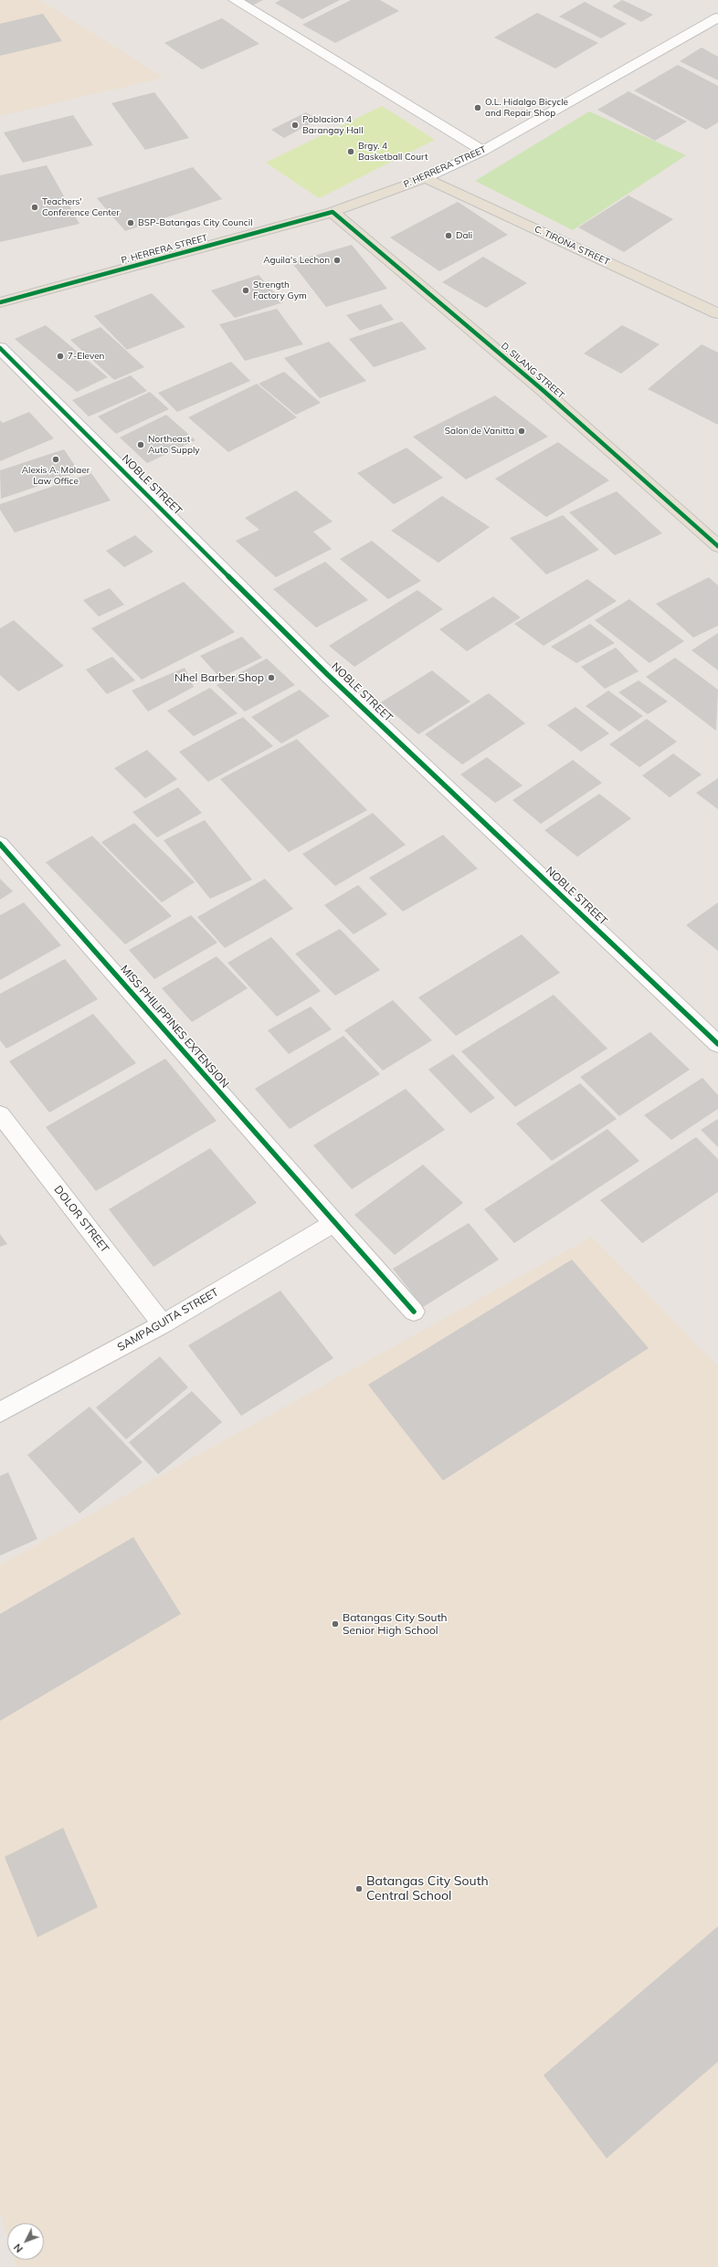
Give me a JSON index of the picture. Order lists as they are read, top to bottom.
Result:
{
  "streets": {
    "main road": ["P. HERRERA STREET", "C. TIRONA STREET", "D. SILANG STREET"],
    "street": [
      "NOBLE STREET",
      "MISS PHILIPPINES EXTENSION",
      "DOLOR STREET",
      "SAMPAGUITA STREET"
    ]
  },
  "crossings": [
    ["P. HERRERA STREET", "C. TIRONA STREET"],
    ["P. HERRERA STREET", "D. SILANG STREET"],
    ["MISS PHILIPPINES EXTENSION", "SAMPAGUITA STREET"],
    ["DOLOR STREET", "SAMPAGUITA STREET"]
  ],
  "places": [
    "O.L. Hidalgo Bicycle and Repair Shop",
    "Poblacion 4 Barangay Hall",
    "Brgy. 4 Basketball Court",
    "Teachers' Conference Center",
    "BSP-Batangas City Council",
    "Dali",
    "Aguila's Lechon",
    "Strength Factory Gym",
    "7-Eleven",
    "Salon de Vanitta",
    "Northeast Auto Supply",
    "Alexis A. Molaer Law Office",
    "Nhel Barber Shop",
    "Batangas City South Senior High School",
    "Batangas City South Central School"
  ],
  "north": "bottom left"
}
